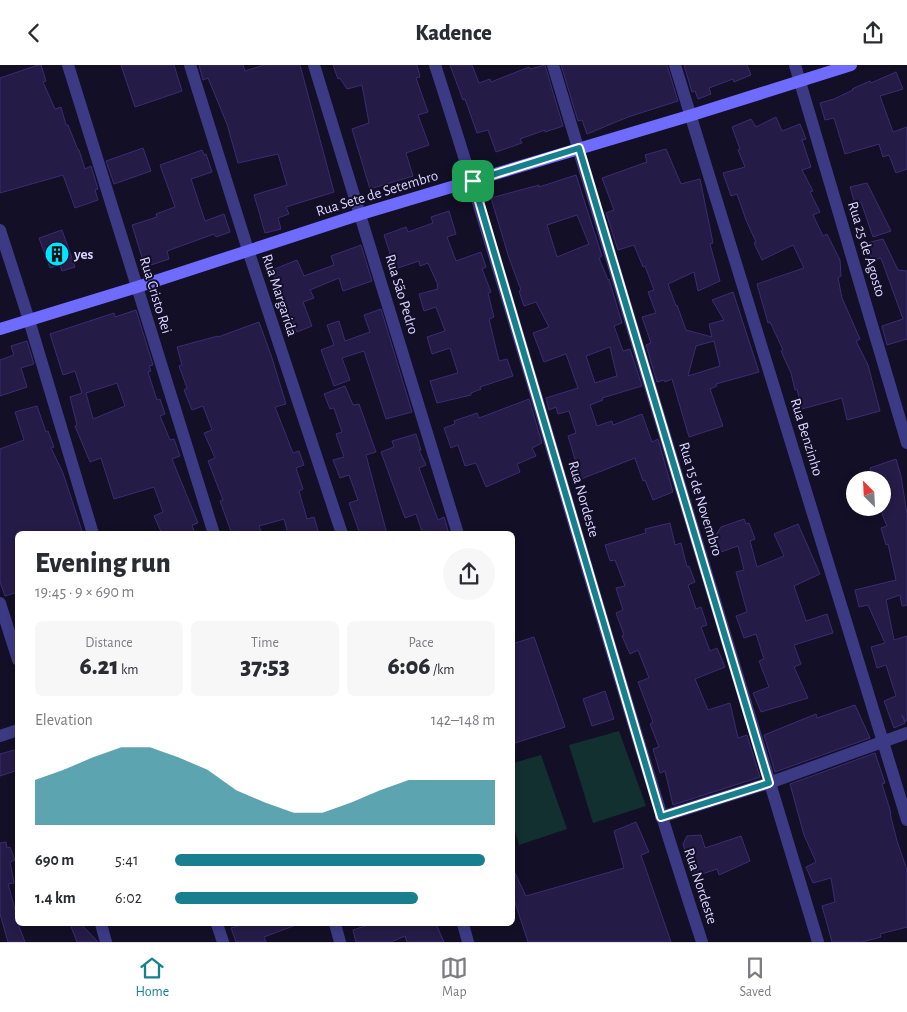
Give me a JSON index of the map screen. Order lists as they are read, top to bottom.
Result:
{
  "streets": {
    "street": [
      "Rua Sete de Setembro",
      "Rua 25 de Agosto",
      "Rua São Pedro",
      "Rua Cristo Rei",
      "Rua Margarida",
      "Rua Benzinho",
      "Rua Nordeste",
      "Rua 15 de Novembro"
    ]
  },
  "crossings": [
    ["Rua Sete de Setembro", "Rua 25 de Agosto"],
    ["Rua Sete de Setembro", "Rua São Pedro"],
    ["Rua Sete de Setembro", "Rua Cristo Rei"],
    ["Rua Sete de Setembro", "Rua Margarida"],
    ["Rua Sete de Setembro", "Rua Benzinho"],
    ["Rua Sete de Setembro", "Rua Nordeste"],
    ["Rua Sete de Setembro", "Rua 15 de Novembro"]
  ],
  "places": {
    "building": ["yes"]
  },
  "north": "top left",
  "page": {
    "header": "Kadence",
    "heading": ["Evening run", "19:45 · 9 × 690 m"],
    "stats": [
      ["Distance", "6.21 km"],
      ["Time", "37:53"],
      ["Pace", "6:06 /km"]
    ],
    "chart": ["Elevation", "142–148 m"],
    "list": [
      {
        "name": "690 m",
        "note": "5:41"
      },
      {
        "name": "1.4 km",
        "note": "6:02"
      }
    ],
    "tabs": ["Home", "Map", "Saved"]
  }
}
